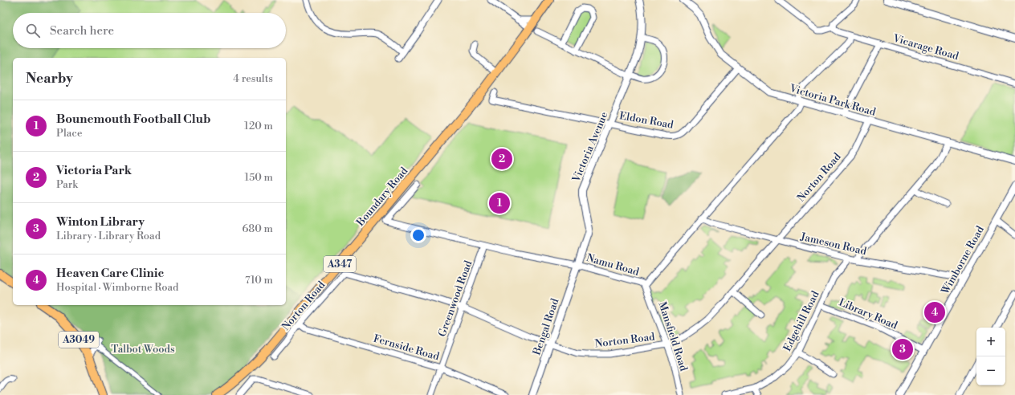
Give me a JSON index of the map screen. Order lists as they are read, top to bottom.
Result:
{
  "streets": {
    "main road": ["Boundary Road", "A347", "A3049"],
    "street": [
      "Vicarage Road",
      "Victoria Park Road",
      "Eldon Road",
      "Victoria Avenue",
      "Norton Road",
      "Jameson Road",
      "Wimborne Road",
      "Namu Road",
      "Greenwood Road",
      "Library Road",
      "Edgehill Road",
      "Bengal Road",
      "Mansfield Road",
      "Fernside Road"
    ]
  },
  "crossings": [
    ["Vicarage Road", "Namu Road"],
    ["Victoria Park Road", "Eldon Road"],
    ["Victoria Park Road", "Norton Road"],
    ["Victoria Park Road", "Namu Road"],
    ["Eldon Road", "Victoria Avenue"],
    ["Victoria Avenue", "Namu Road"],
    ["Victoria Avenue", "Bengal Road"],
    ["Norton Road", "Jameson Road"],
    ["Norton Road", "Greenwood Road"],
    ["Norton Road", "Bengal Road"],
    ["Norton Road", "Mansfield Road"],
    ["Norton Road", "Fernside Road"],
    ["Jameson Road", "Wimborne Road"],
    ["Jameson Road", "Namu Road"],
    ["Jameson Road", "Edgehill Road"],
    ["Wimborne Road", "Library Road"],
    ["Namu Road", "Greenwood Road"],
    ["Namu Road", "Bengal Road"],
    ["Namu Road", "Mansfield Road"],
    ["Greenwood Road", "Fernside Road"],
    ["Library Road", "Edgehill Road"]
  ],
  "parks": ["Talbot Woods"],
  "page": {
    "search": "Search here",
    "heading": ["Nearby", "4 results"],
    "list": [
      {
        "mark": "1",
        "name": "Bounemouth Football Club",
        "note": "Place",
        "value": "120 m"
      },
      {
        "mark": "2",
        "name": "Victoria Park",
        "note": "Park",
        "value": "150 m"
      },
      {
        "mark": "3",
        "name": "Winton Library",
        "note": "Library · Library Road",
        "value": "680 m"
      },
      {
        "mark": "4",
        "name": "Heaven Care Clinic",
        "note": "Hospital · Wimborne Road",
        "value": "710 m"
      }
    ],
    "pins": [
      "2",
      "1",
      "4",
      "3"
    ],
    "map_buttons": ["+", "−"]
  }
}
